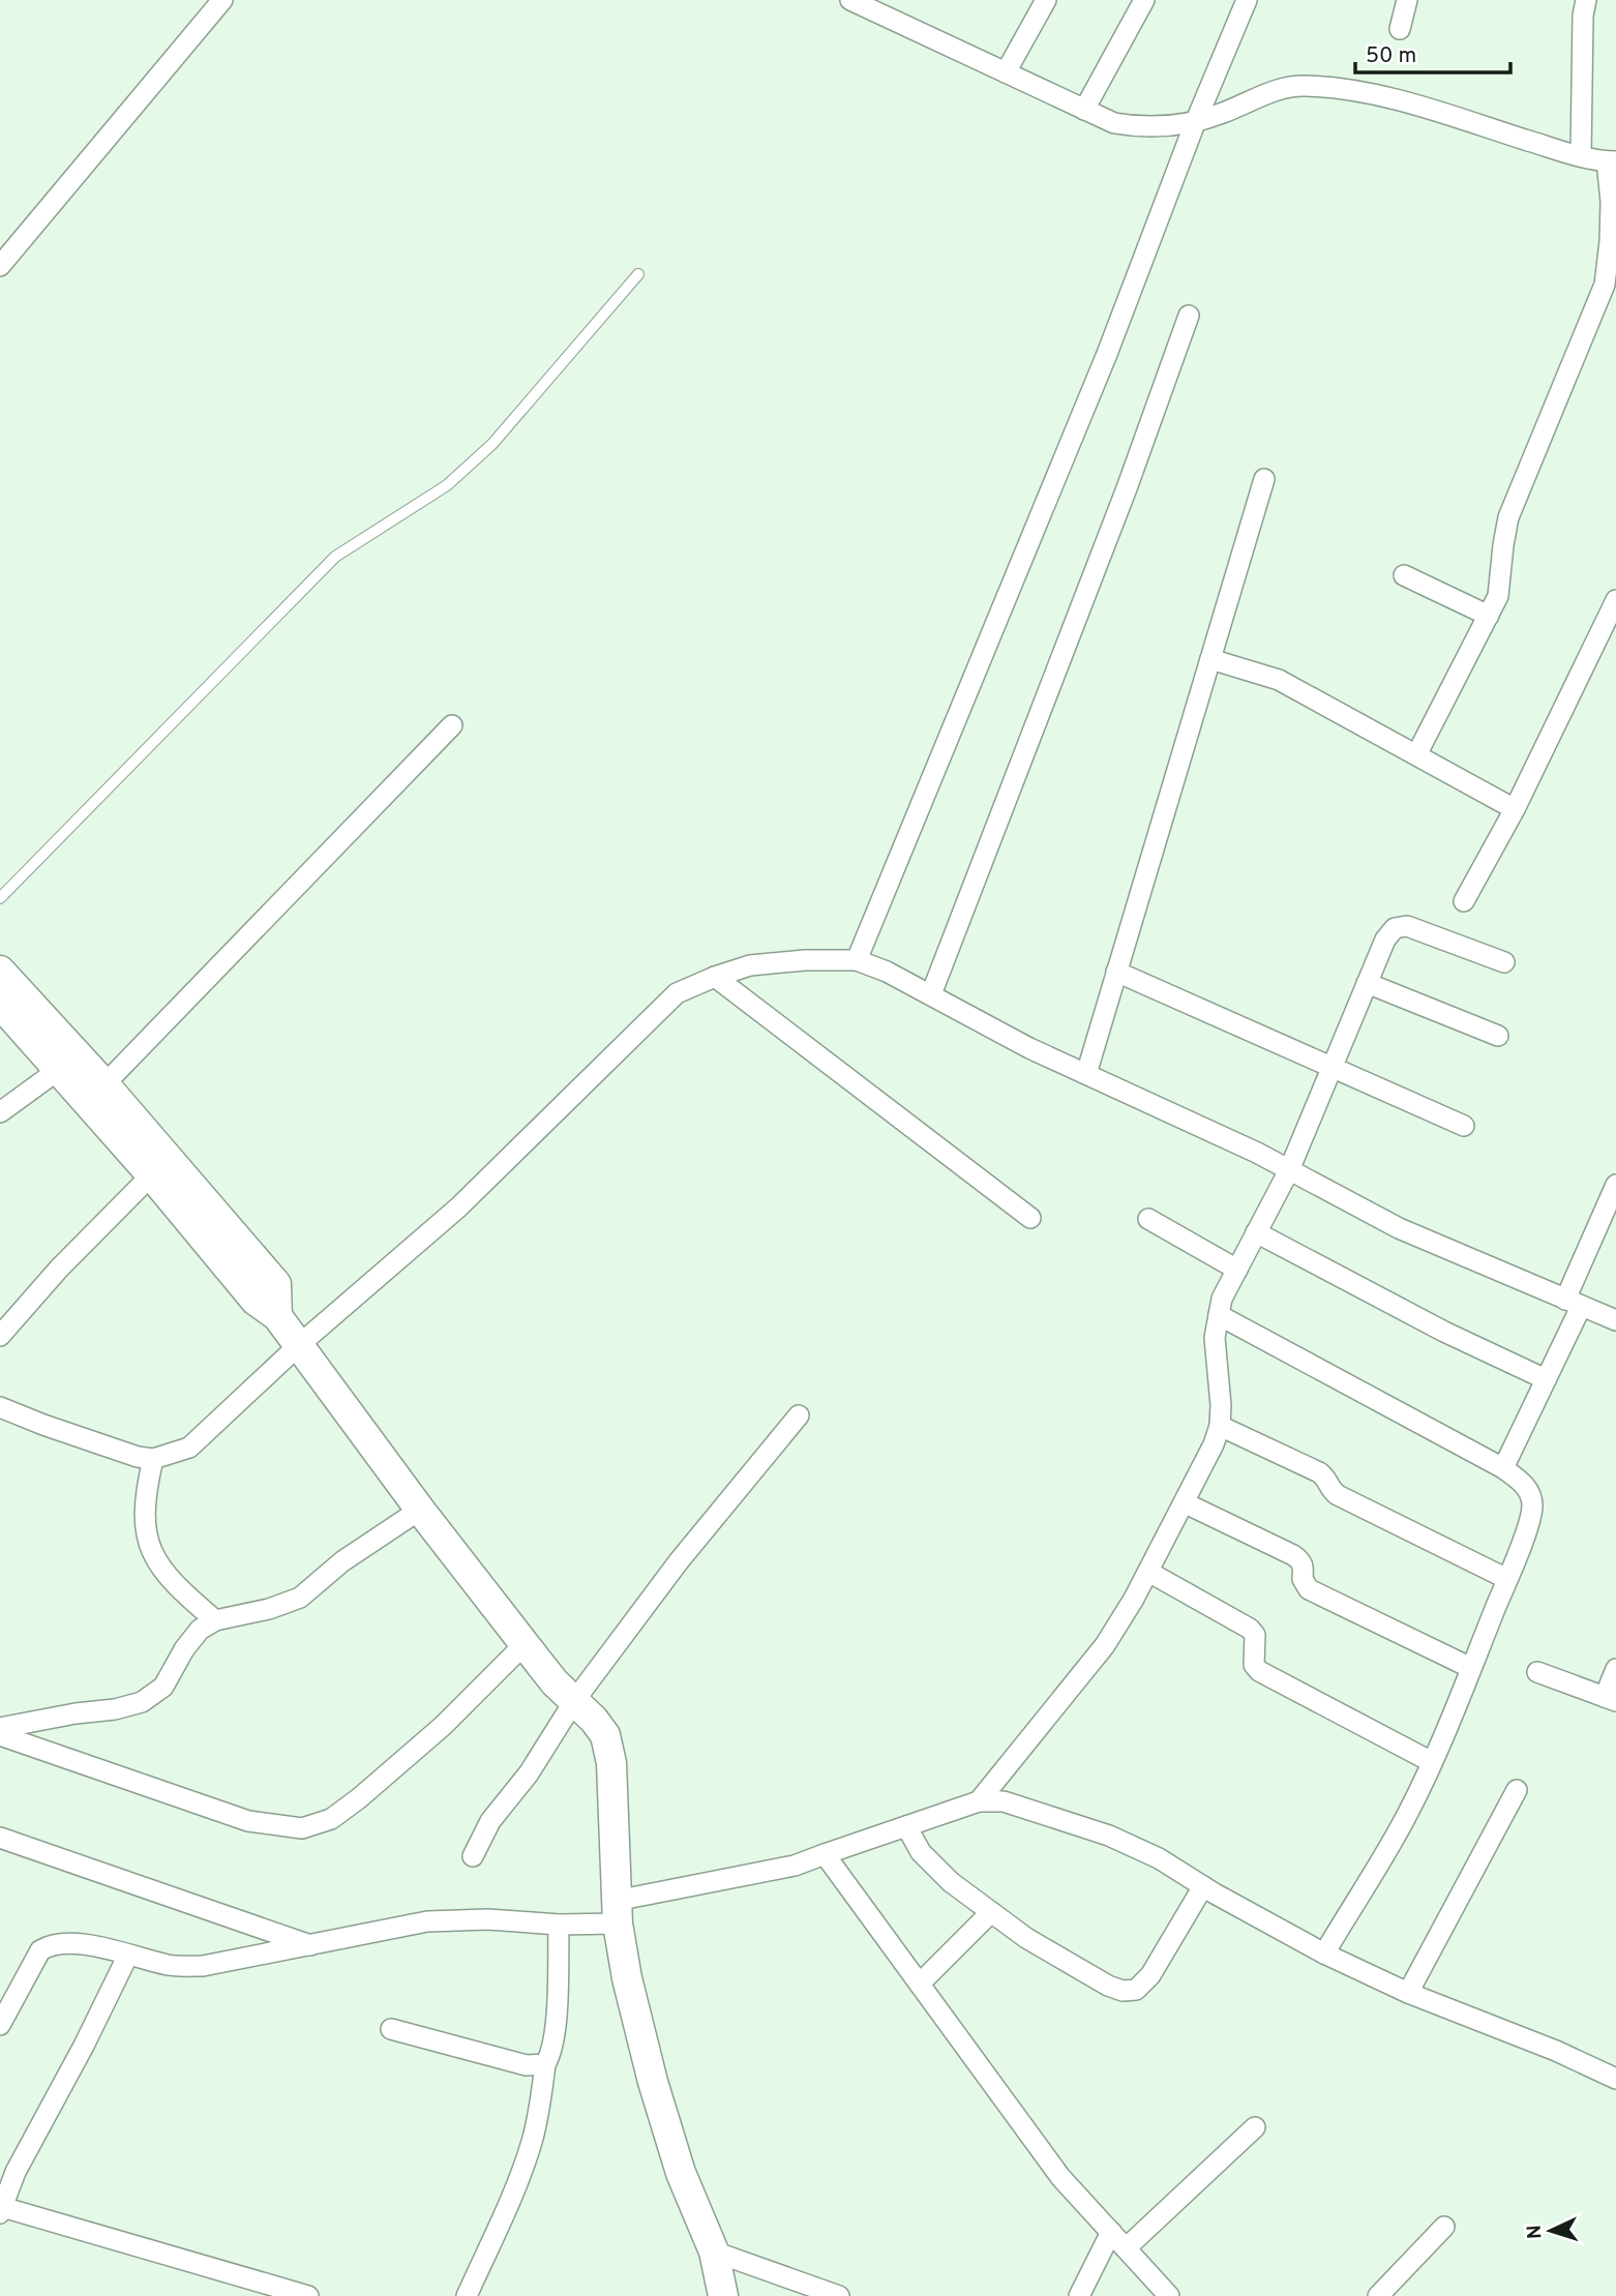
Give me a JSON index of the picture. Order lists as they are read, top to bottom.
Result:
{
  "scale_bar": "50 m",
  "north": "left"
}
